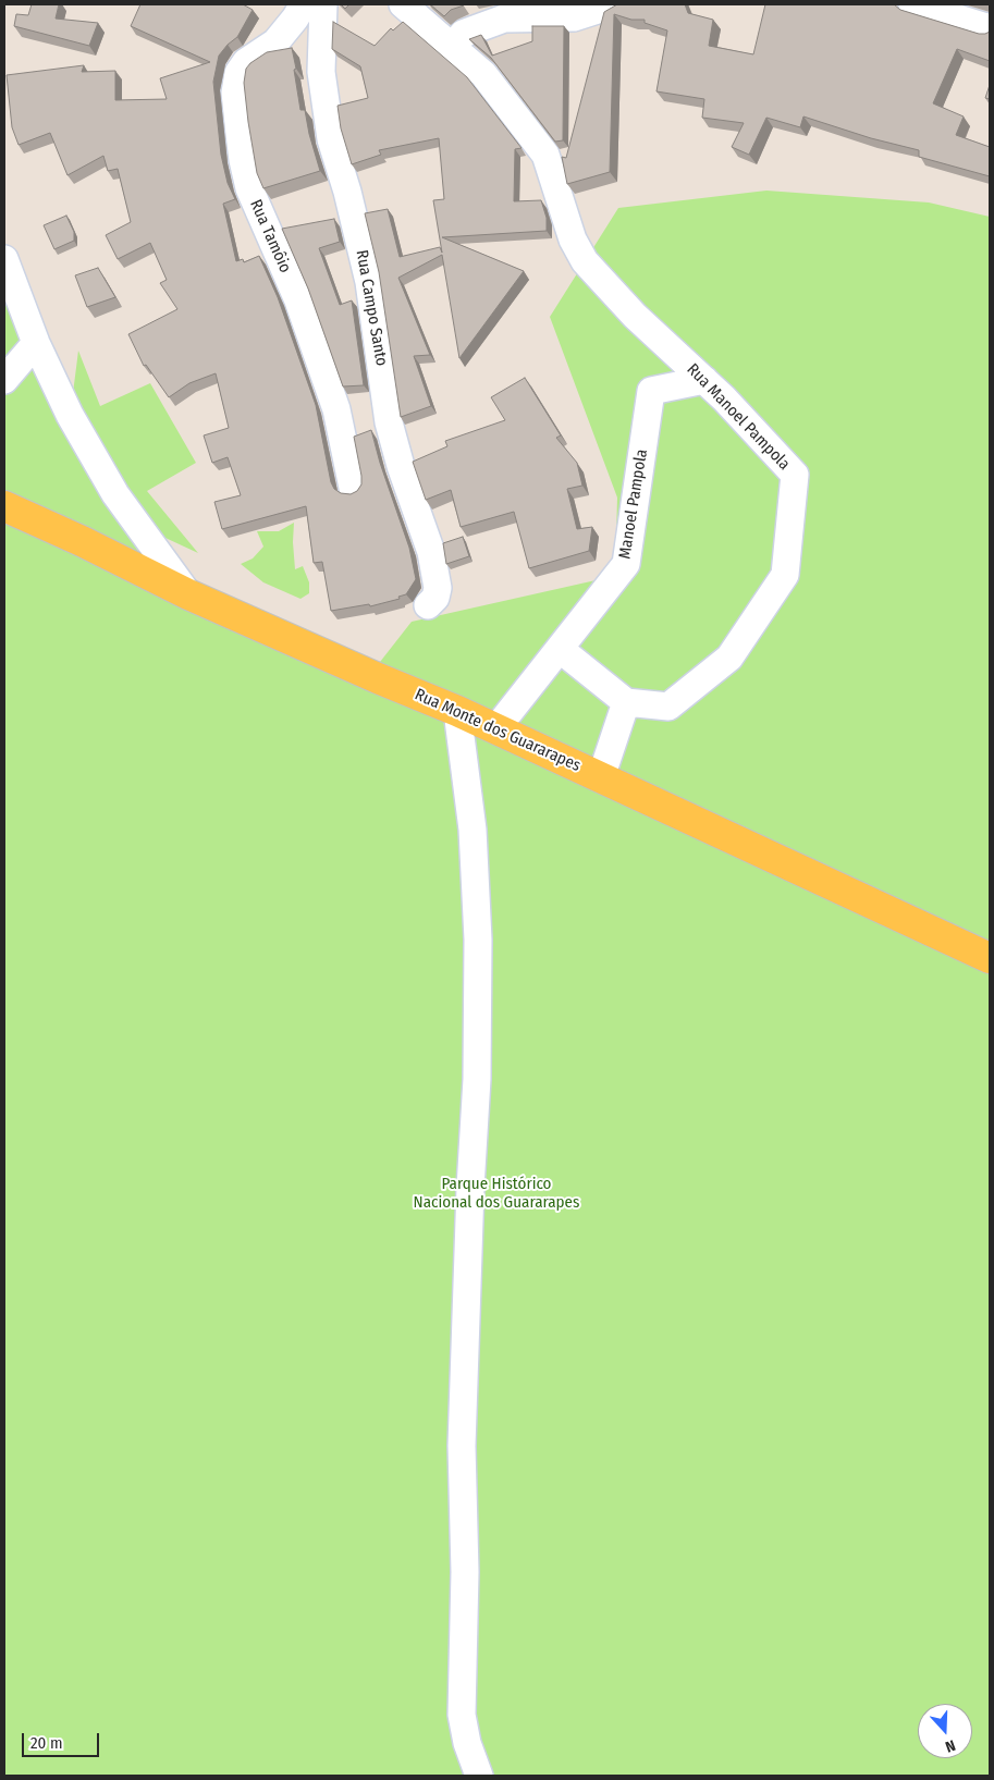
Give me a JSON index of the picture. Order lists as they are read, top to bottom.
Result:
{
  "streets": {
    "main road": ["Rua Monte dos Guararapes"],
    "street": [
      "Rua Tamôio",
      "Rua Campo Santo",
      "Rua Manoel Pampola",
      "Manoel Pampola"
    ]
  },
  "crossings": [
    ["Rua Manoel Pampola", "Manoel Pampola"],
    ["Manoel Pampola", "Rua Monte dos Guararapes"]
  ],
  "parks": ["Parque Histórico Nacional dos Guararapes"],
  "scale_bar": "20 m",
  "north": "bottom"
}
